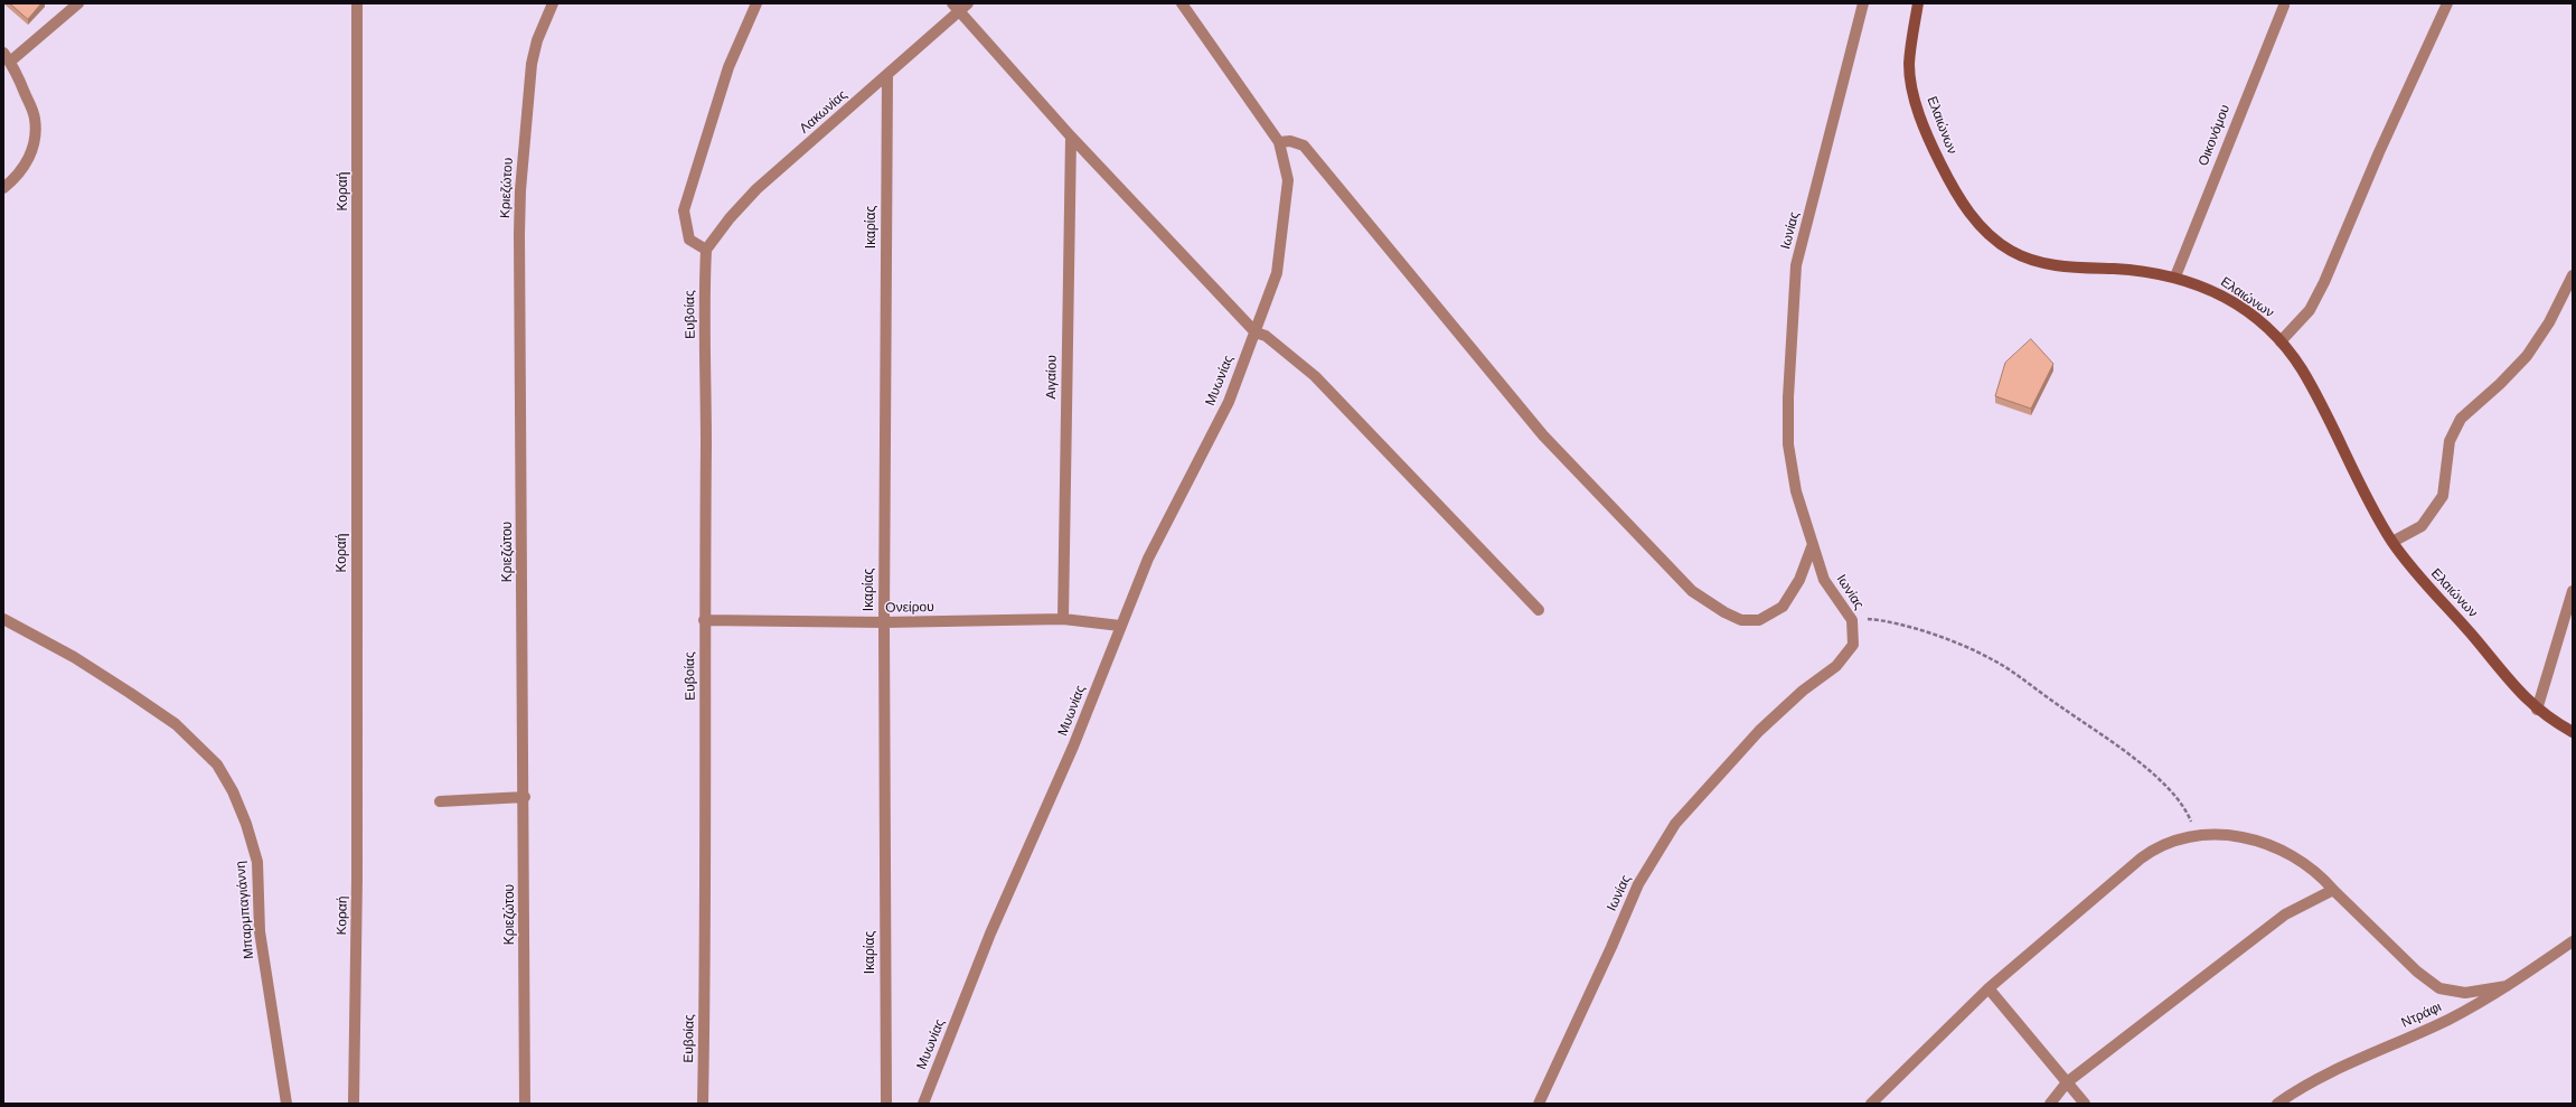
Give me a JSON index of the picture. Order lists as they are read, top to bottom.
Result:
{
  "streets": {
    "main road": ["Ελαιώνων"],
    "street": [
      "Λακωνίας",
      "Οικονόμου",
      "Κριεζώτου",
      "Κοραή",
      "Ικαρίας",
      "Ιωνίας",
      "Ευβοίας",
      "Αιγαίου",
      "Μυωνίας",
      "Ονείρου",
      "Μπαρμπαγιάννη",
      "Ντράφι"
    ]
  },
  "crossings": [
    ["Λακωνίας", "Ικαρίας"],
    ["Λακωνίας", "Ευβοίας"],
    ["Ελαιώνων", "Οικονόμου"],
    ["Ικαρίας", "Ονείρου"],
    ["Ευβοίας", "Ονείρου"],
    ["Αιγαίου", "Ονείρου"],
    ["Μυωνίας", "Ονείρου"]
  ]
}
